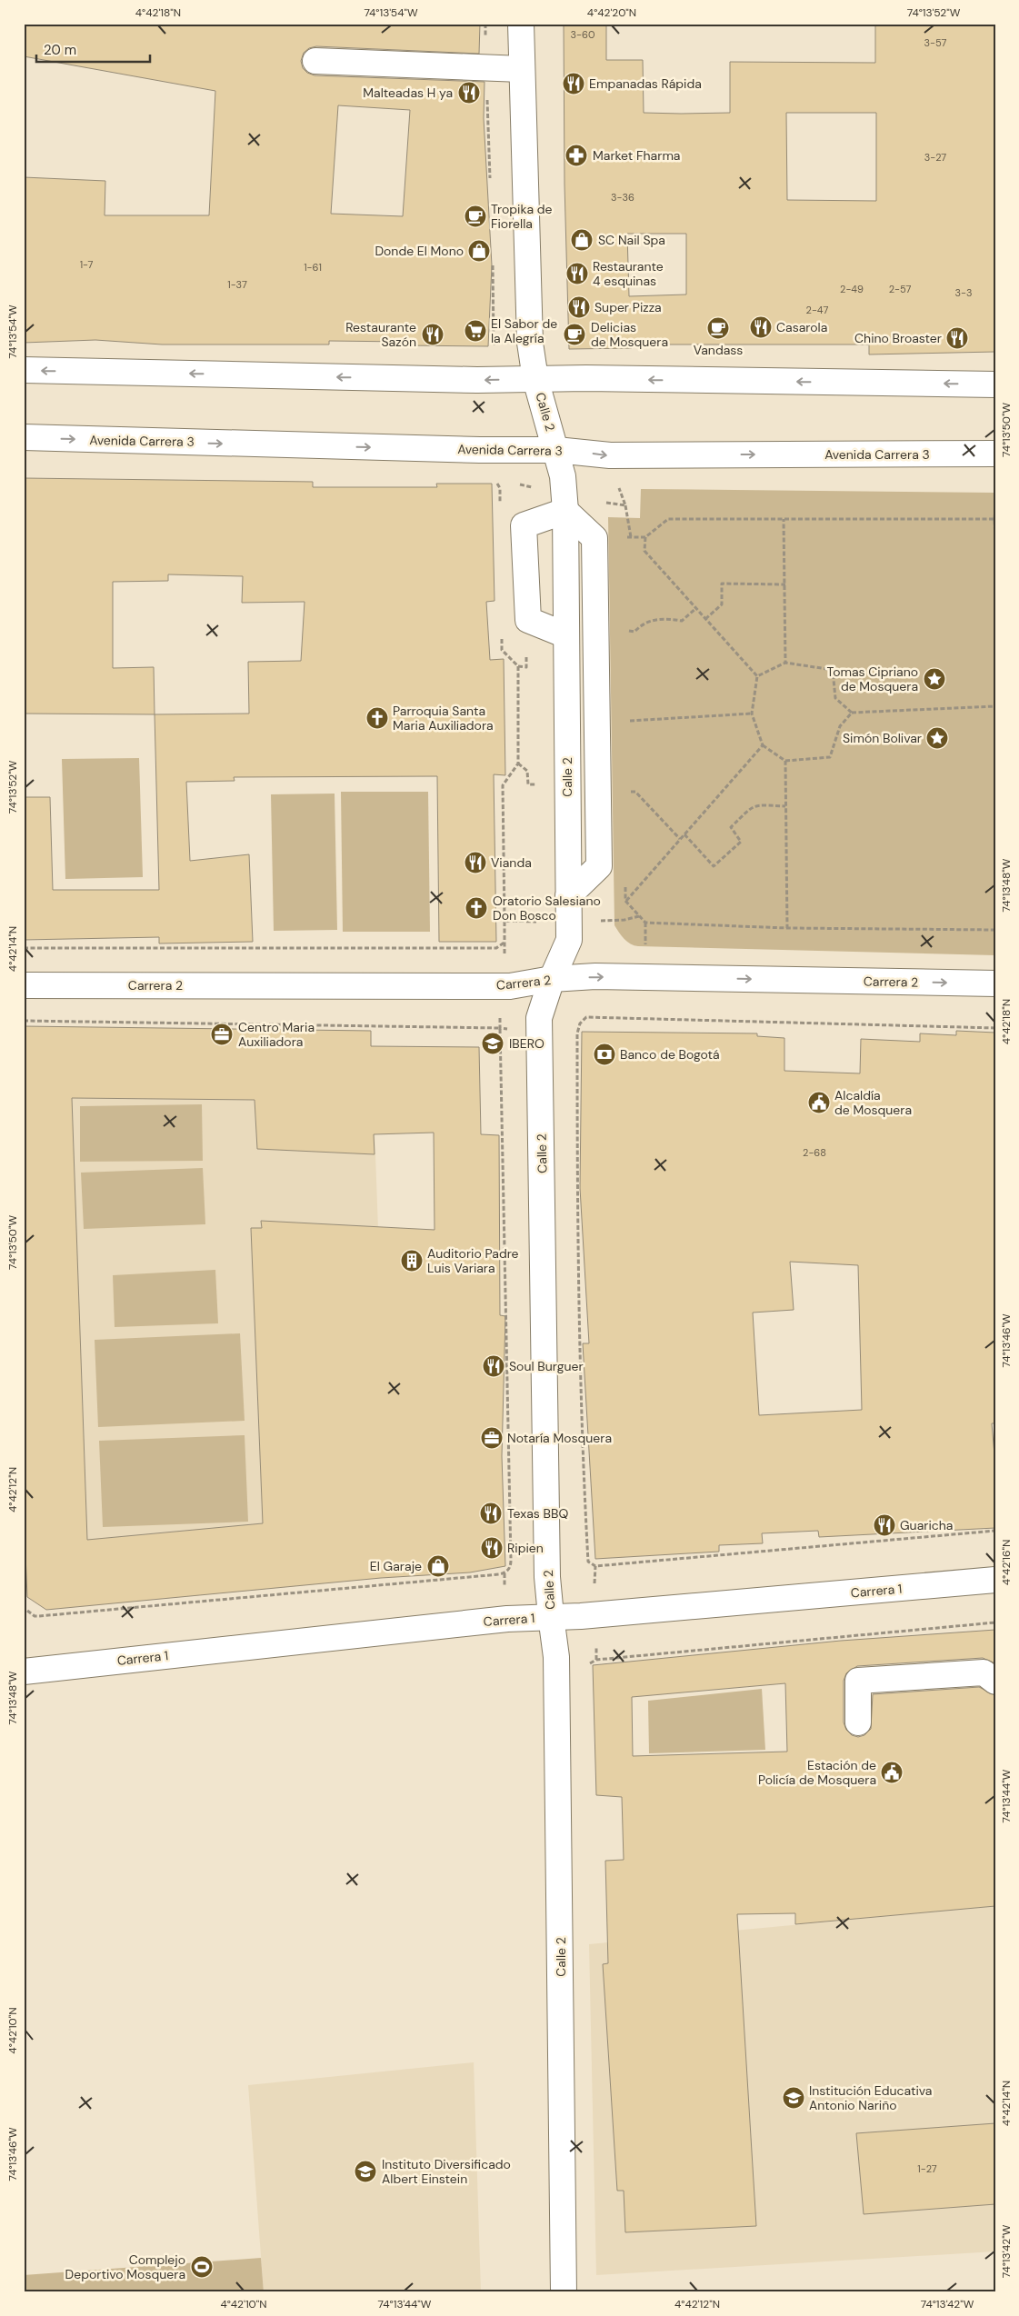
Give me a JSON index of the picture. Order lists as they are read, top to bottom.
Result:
{
  "streets": {
    "street": [
      "Calle 2",
      "Avenida Carrera 3",
      "Carrera 2",
      "Carrera 1"
    ]
  },
  "crossings": [
    ["Calle 2", "Avenida Carrera 3"],
    ["Calle 2", "Carrera 2"],
    ["Calle 2", "Carrera 1"]
  ],
  "one_way": ["Carrera 2"],
  "places": {
    "restaurant": [
      "Empanadas Rápida",
      "Malteadas H ya",
      "Restaurante 4 esquinas",
      "Super Pizza",
      "Casarola",
      "Restaurante Sazón",
      "Chino Broaster",
      "Vianda",
      "Soul Burguer",
      "Texas BBQ",
      "Guaricha",
      "Ripien"
    ],
    "pharmacy": ["Market Fharma"],
    "cafe": ["Tropika de Fiorella", "Vandass", "Delicias de Mosquera"],
    "shop": ["SC Nail Spa", "Donde El Mono", "El Garaje"],
    "supermarket": ["El Sabor de la Alegría"],
    "place": ["Tomas Cipriano de Mosquera", "Simón Bolivar"],
    "church": ["Parroquia Santa Maria Auxiliadora", "Oratorio Salesiano Don Bosco"],
    "office": ["Centro Maria Auxiliadora", "Notaría Mosquera"],
    "school or university": ["IBERO", "Institución Educativa Antonio Nariño", "Instituto Diversificado Albert Einstein"],
    "bank": ["Banco de Bogotá"],
    "public building": ["Alcaldía de Mosquera", "Estación de Policía de Mosquera"],
    "building": ["Auditorio Padre Luis Variara"],
    "sports": ["Complejo Deportivo Mosquera"]
  },
  "house_numbers": [
    "3-60",
    "3-57",
    "3-27",
    "3-36",
    "1-7",
    "1-61",
    "1-37",
    "2-49",
    "2-57",
    "3-3",
    "2-47",
    "2-68",
    "1-27"
  ],
  "scale_bar": "20 m",
  "coordinates": [
    "4°42'18\"N",
    "74°13'54\"W",
    "4°42'20\"N",
    "74°13'52\"W",
    "74°13'50\"W",
    "74°13'48\"W",
    "4°42'14\"N",
    "74°13'46\"W",
    "4°42'12\"N",
    "4°42'16\"N",
    "74°13'44\"W",
    "4°42'10\"N",
    "74°13'42\"W"
  ]
}
